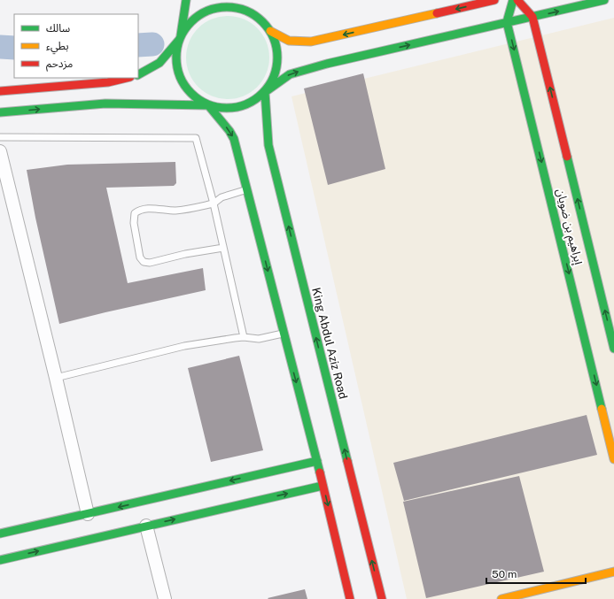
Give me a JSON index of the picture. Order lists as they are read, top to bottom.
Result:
{
  "streets": {
    "main road": ["إبراهيم بن ضويان", "King Abdul Aziz Road"]
  },
  "legend": ["سالك", "بطيء", "مزدحم"],
  "scale_bar": "50 m"
}
